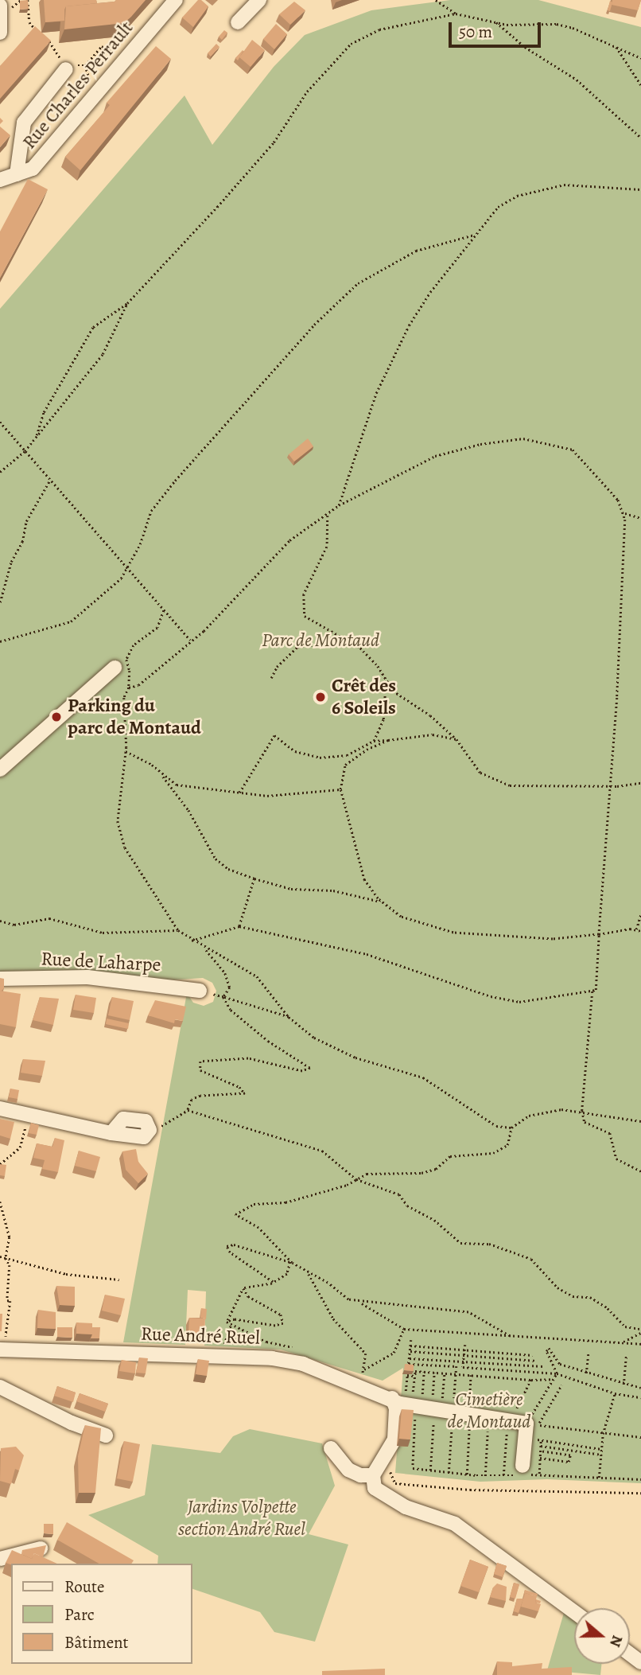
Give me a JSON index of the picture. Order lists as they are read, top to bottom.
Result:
{
  "streets": {
    "street": ["Rue Charles Perrault", "Rue de Laharpe", "Rue André Ruel"]
  },
  "parks": ["Parc de Montaud", "Cimetière de Montaud", "Jardins Volpette section André Ruel"],
  "places": ["Crêt des 6 Soleils", "Parking du parc de Montaud"],
  "legend": ["Route", "Parc", "Bâtiment"],
  "scale_bar": "50 m",
  "north": "right"
}
